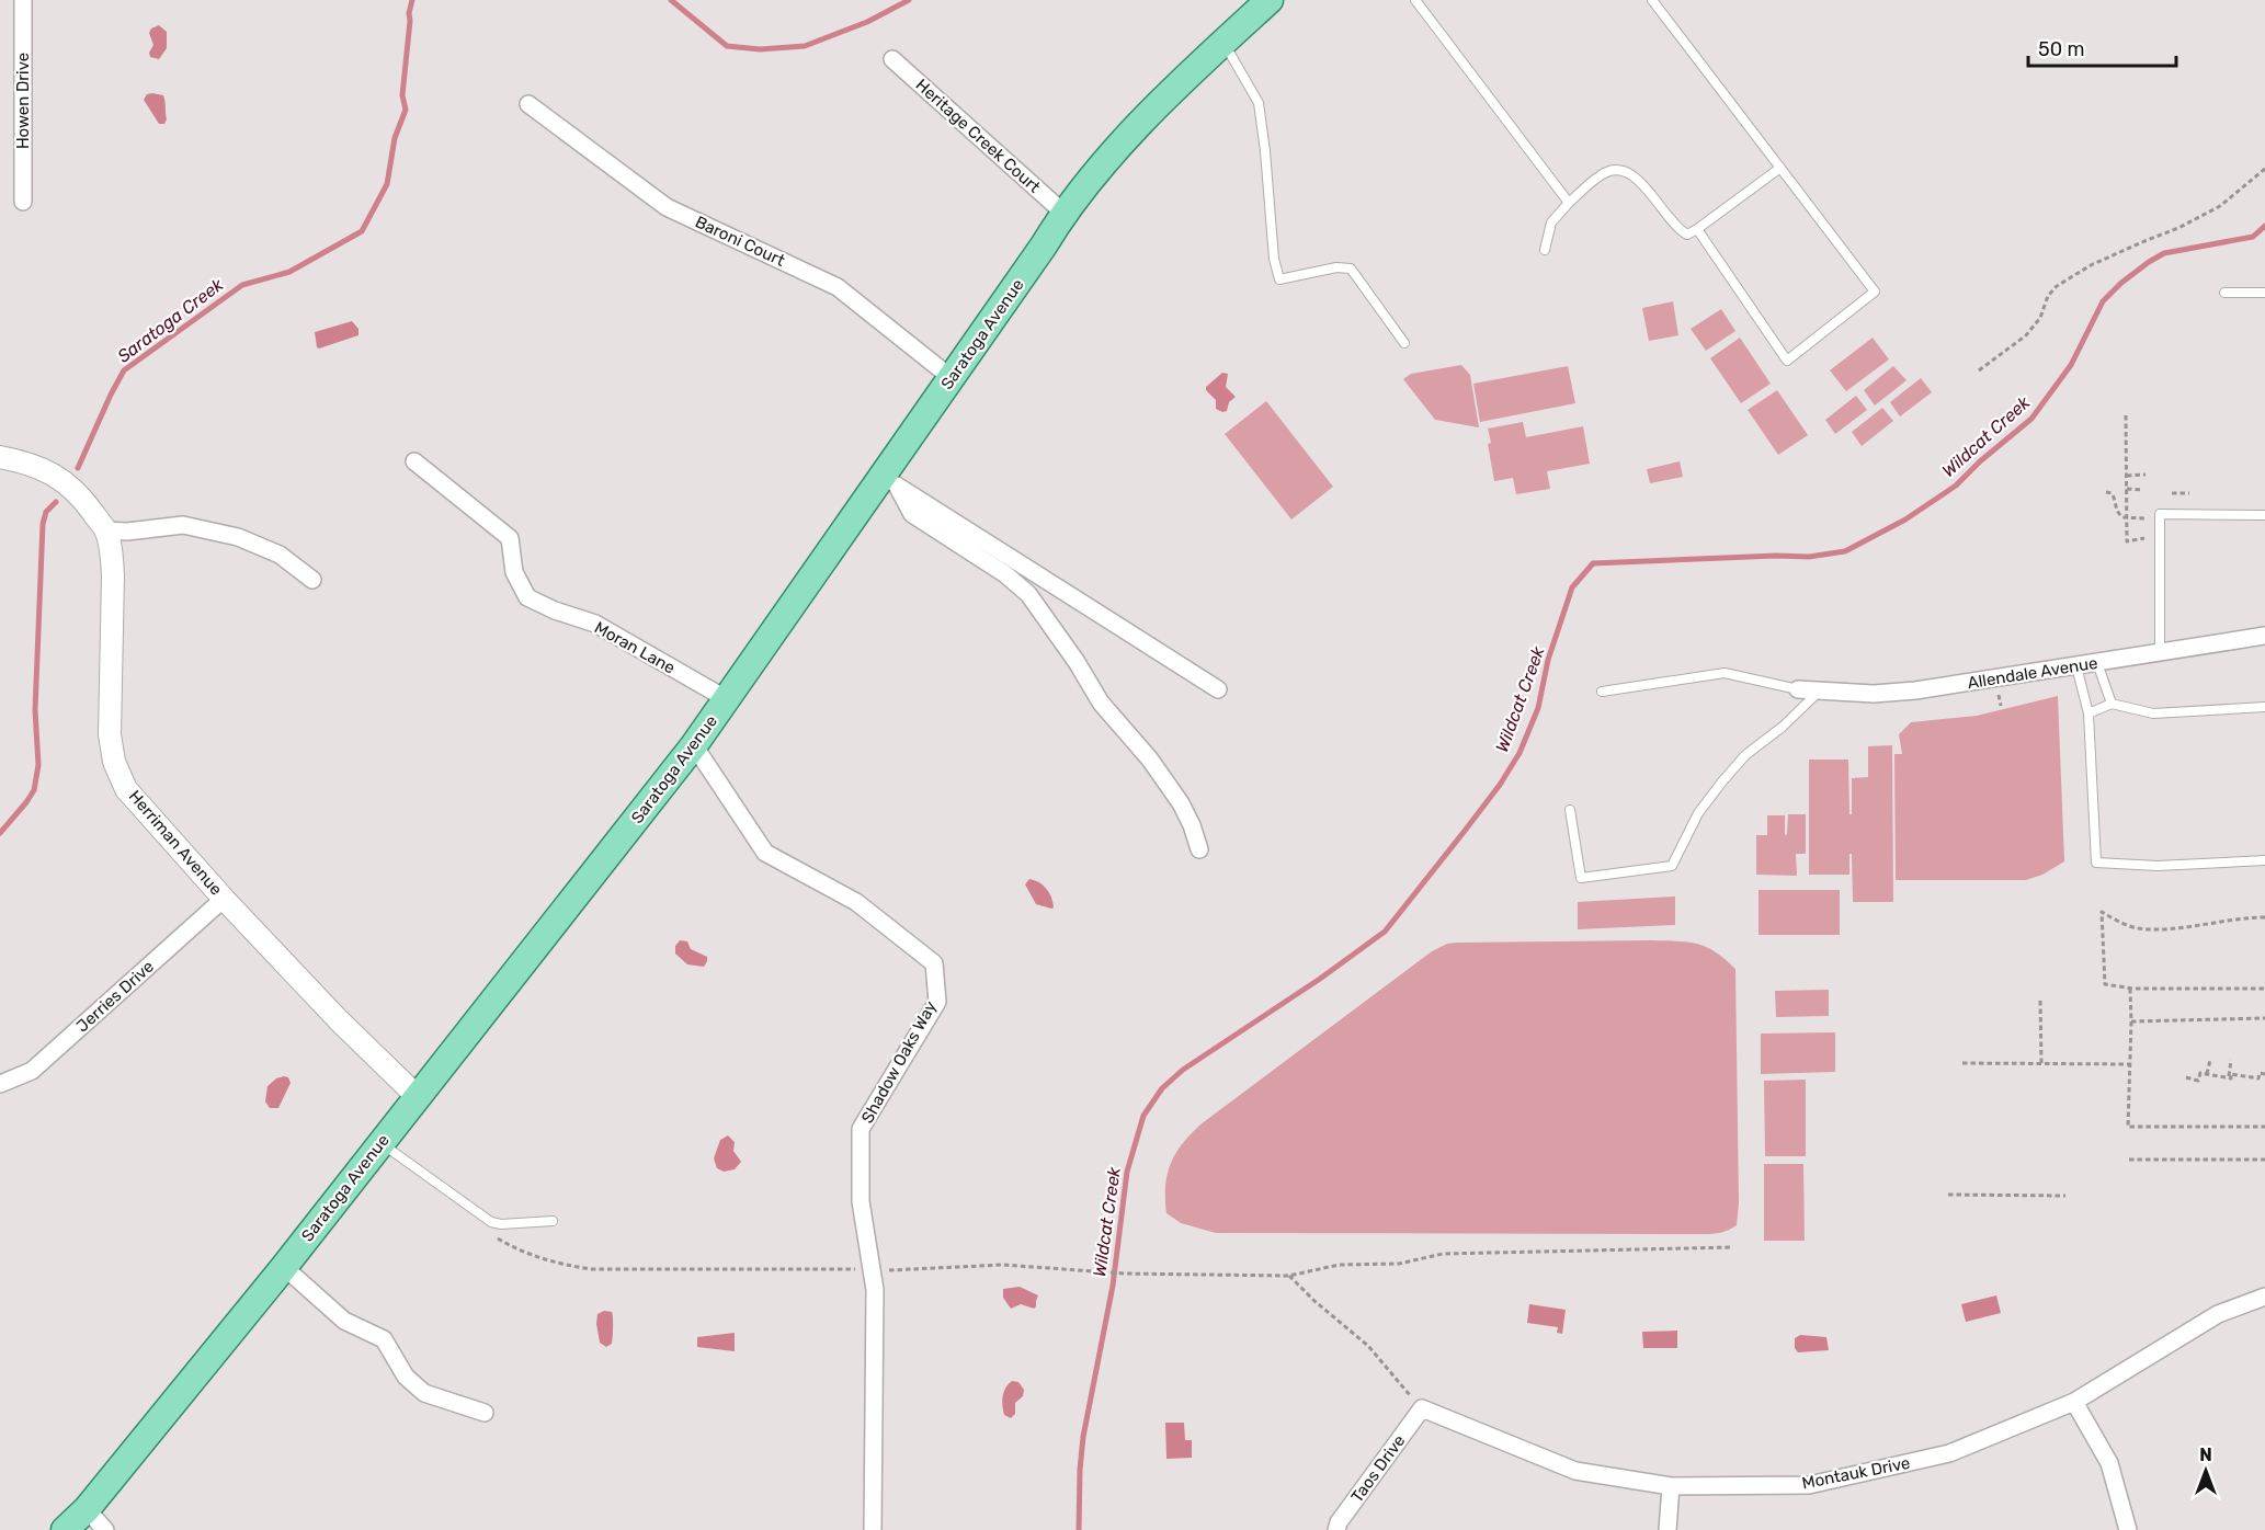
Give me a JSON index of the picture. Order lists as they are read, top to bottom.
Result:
{
  "streets": {
    "main road": ["Saratoga Avenue"],
    "street": [
      "Howen Drive",
      "Heritage Creek Court",
      "Baroni Court",
      "Moran Lane",
      "Allendale Avenue",
      "Herriman Avenue",
      "Jerries Drive",
      "Shadow Oaks Way",
      "Taos Drive",
      "Montauk Drive"
    ]
  },
  "crossings": [
    ["Heritage Creek Court", "Saratoga Avenue"],
    ["Baroni Court", "Saratoga Avenue"],
    ["Saratoga Avenue", "Moran Lane"],
    ["Saratoga Avenue", "Herriman Avenue"],
    ["Saratoga Avenue", "Shadow Oaks Way"],
    ["Herriman Avenue", "Jerries Drive"],
    ["Taos Drive", "Montauk Drive"]
  ],
  "water": ["Saratoga Creek", "Wildcat Creek"],
  "scale_bar": "50 m",
  "north": "top"
}
